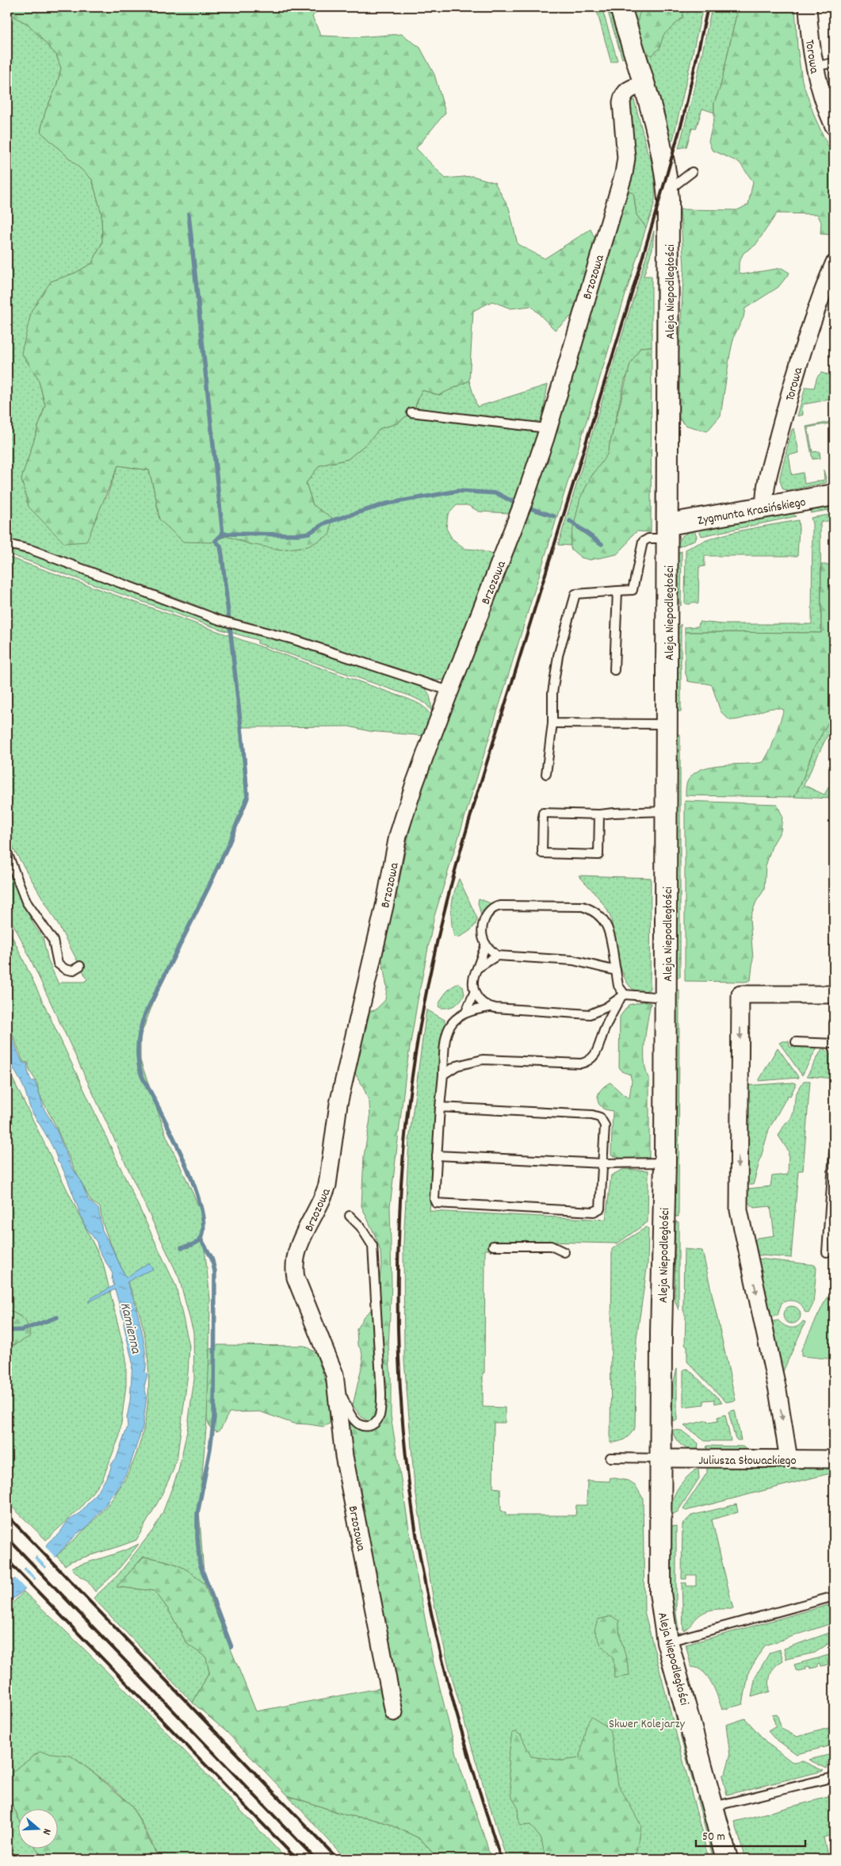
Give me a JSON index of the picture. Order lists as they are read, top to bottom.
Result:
{
  "streets": {
    "street": [
      "Torowa",
      "Brzozowa",
      "Aleja Niepodległości",
      "Zygmunta Krasińskiego",
      "Juliusza Słowackiego"
    ]
  },
  "crossings": [
    ["Torowa", "Zygmunta Krasińskiego"],
    ["Brzozowa", "Aleja Niepodległości"],
    ["Aleja Niepodległości", "Zygmunta Krasińskiego"],
    ["Aleja Niepodległości", "Juliusza Słowackiego"]
  ],
  "water": ["Kamienna"],
  "parks": ["Skwer Kolejarzy"],
  "scale_bar": "50 m",
  "north": "right"
}
